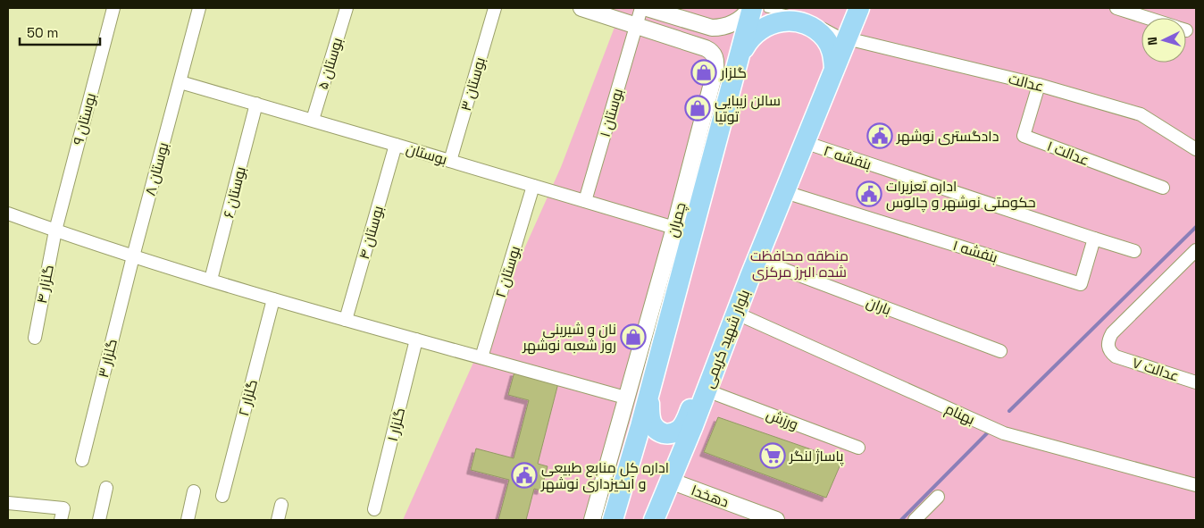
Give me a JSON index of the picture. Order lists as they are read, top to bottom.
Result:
{
  "streets": {
    "main road": ["بلوار شهید کریمی"],
    "street": [
      "بوستان ۵",
      "عدالت",
      "بوستان ۳",
      "بوستان ۱",
      "بوستان ۹",
      "عدالت ۱",
      "بوستان",
      "بنفشه ۲",
      "بوستان ۸",
      "بوستان ۶",
      "چمران",
      "بوستان ۴",
      "بنفشه ۱",
      "بوستان ۲",
      "گلزار ۴",
      "باران",
      "گلزار ۳",
      "۷ عدالت",
      "گلزار ۲",
      "بهنام",
      "ورزش",
      "گلزار ۱",
      "دهخدا"
    ]
  },
  "crossings": [
    ["بوستان ۵", "بوستان"],
    ["عدالت", "عدالت ۱"],
    ["عدالت", "بلوار شهید کریمی"],
    ["بوستان ۳", "بوستان"],
    ["بوستان ۱", "بوستان"],
    ["بوستان ۱", "چمران"],
    ["بوستان ۹", "گلزار ۴"],
    ["بوستان", "بوستان ۸"],
    ["بوستان", "بوستان ۶"],
    ["بوستان", "چمران"],
    ["بوستان", "بوستان ۴"],
    ["بوستان", "بوستان ۲"],
    ["بنفشه ۲", "بنفشه ۱"],
    ["بنفشه ۲", "بلوار شهید کریمی"],
    ["بوستان ۸", "گلزار ۳"],
    ["بنفشه ۱", "بلوار شهید کریمی"],
    ["باران", "بلوار شهید کریمی"],
    ["بلوار شهید کریمی", "بهنام"],
    ["بلوار شهید کریمی", "ورزش"],
    ["بلوار شهید کریمی", "دهخدا"]
  ],
  "parks": ["منطقه محافظت شده البرز مرکزی"],
  "places": {
    "shop": ["گلزار", "سالن زیبایی توتیا", "نان و شیرینی روز شعبه نوشهر"],
    "public building": ["دادگستری نوشهر", "اداره تعزیرات حکومتی نوشهر و چالوس", "اداره كل منابع طبيعی و آبخيزداری نوشهر"],
    "supermarket": ["پاساژ لنگر"]
  },
  "scale_bar": "50 m",
  "north": "left"
}
